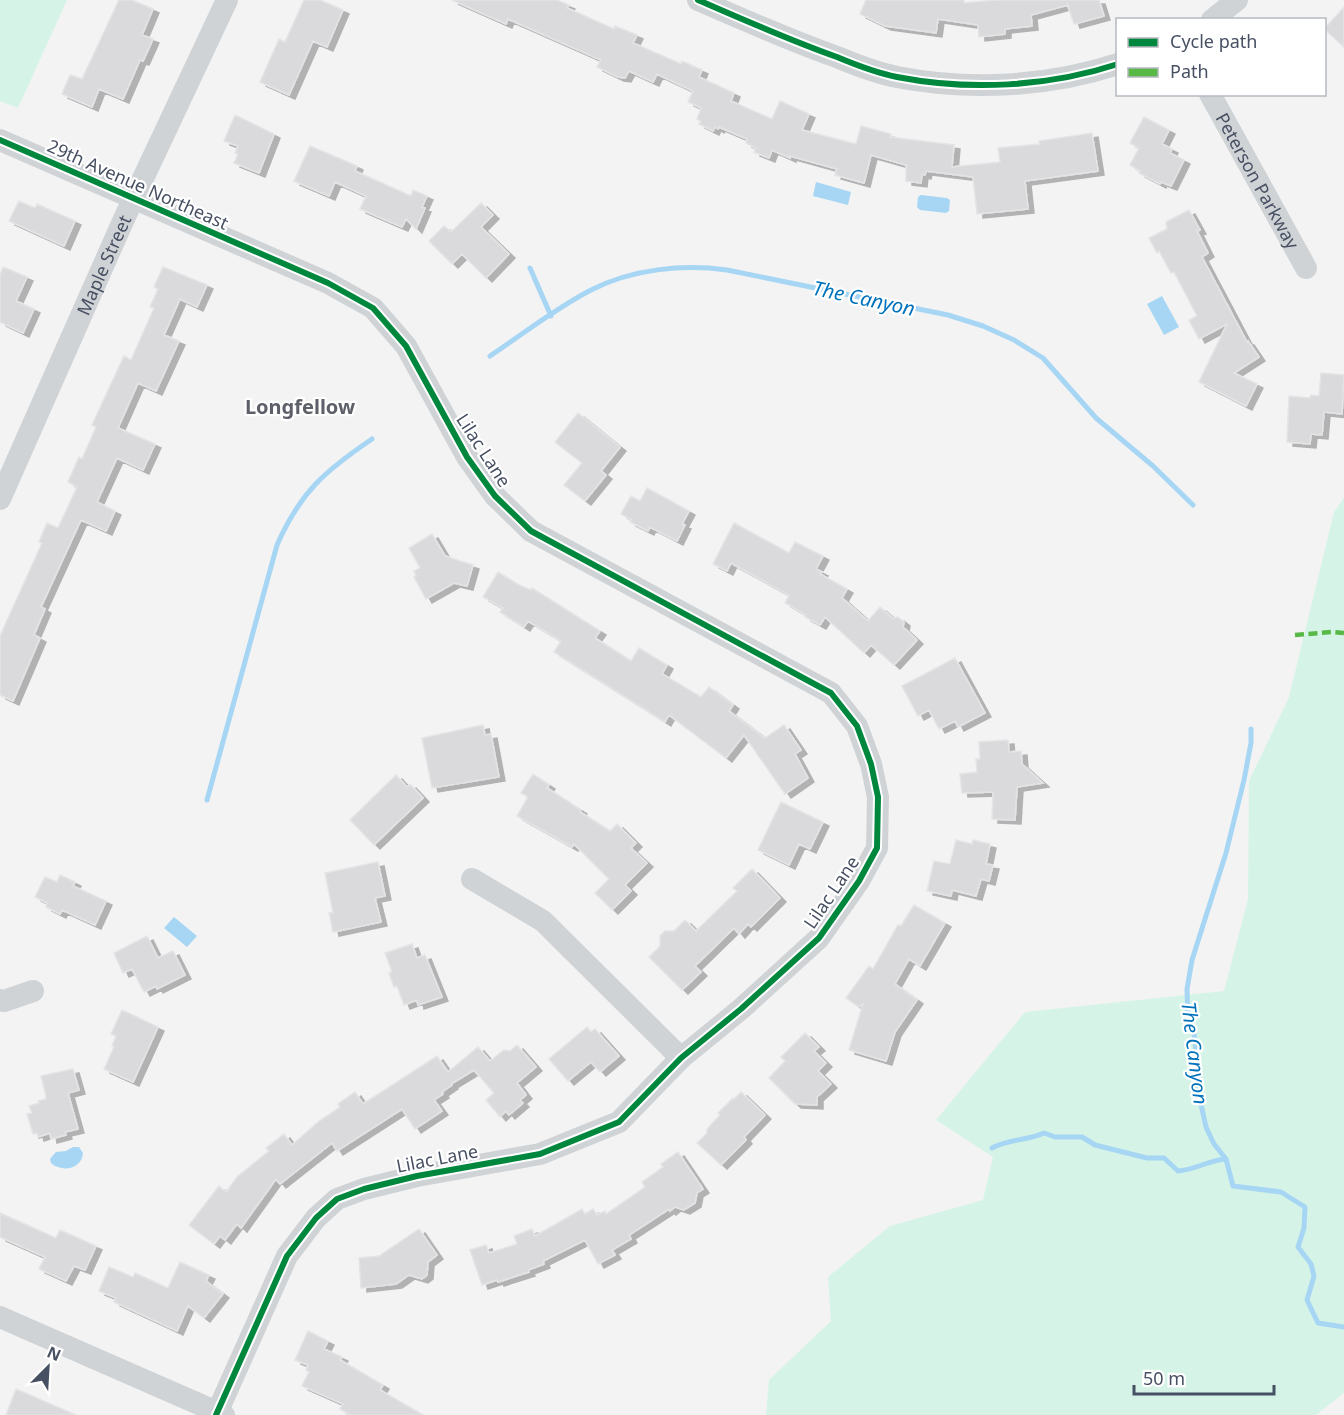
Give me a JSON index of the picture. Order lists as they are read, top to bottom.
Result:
{
  "streets": {
    "street": [
      "Peterson Parkway",
      "29th Avenue Northeast",
      "Maple Street",
      "Lilac Lane"
    ]
  },
  "crossings": [
    ["29th Avenue Northeast", "Maple Street"],
    ["29th Avenue Northeast", "Lilac Lane"]
  ],
  "districts": ["Longfellow"],
  "water": ["The Canyon"],
  "legend": ["Cycle path", "Path"],
  "scale_bar": "50 m",
  "north": "top right"
}
